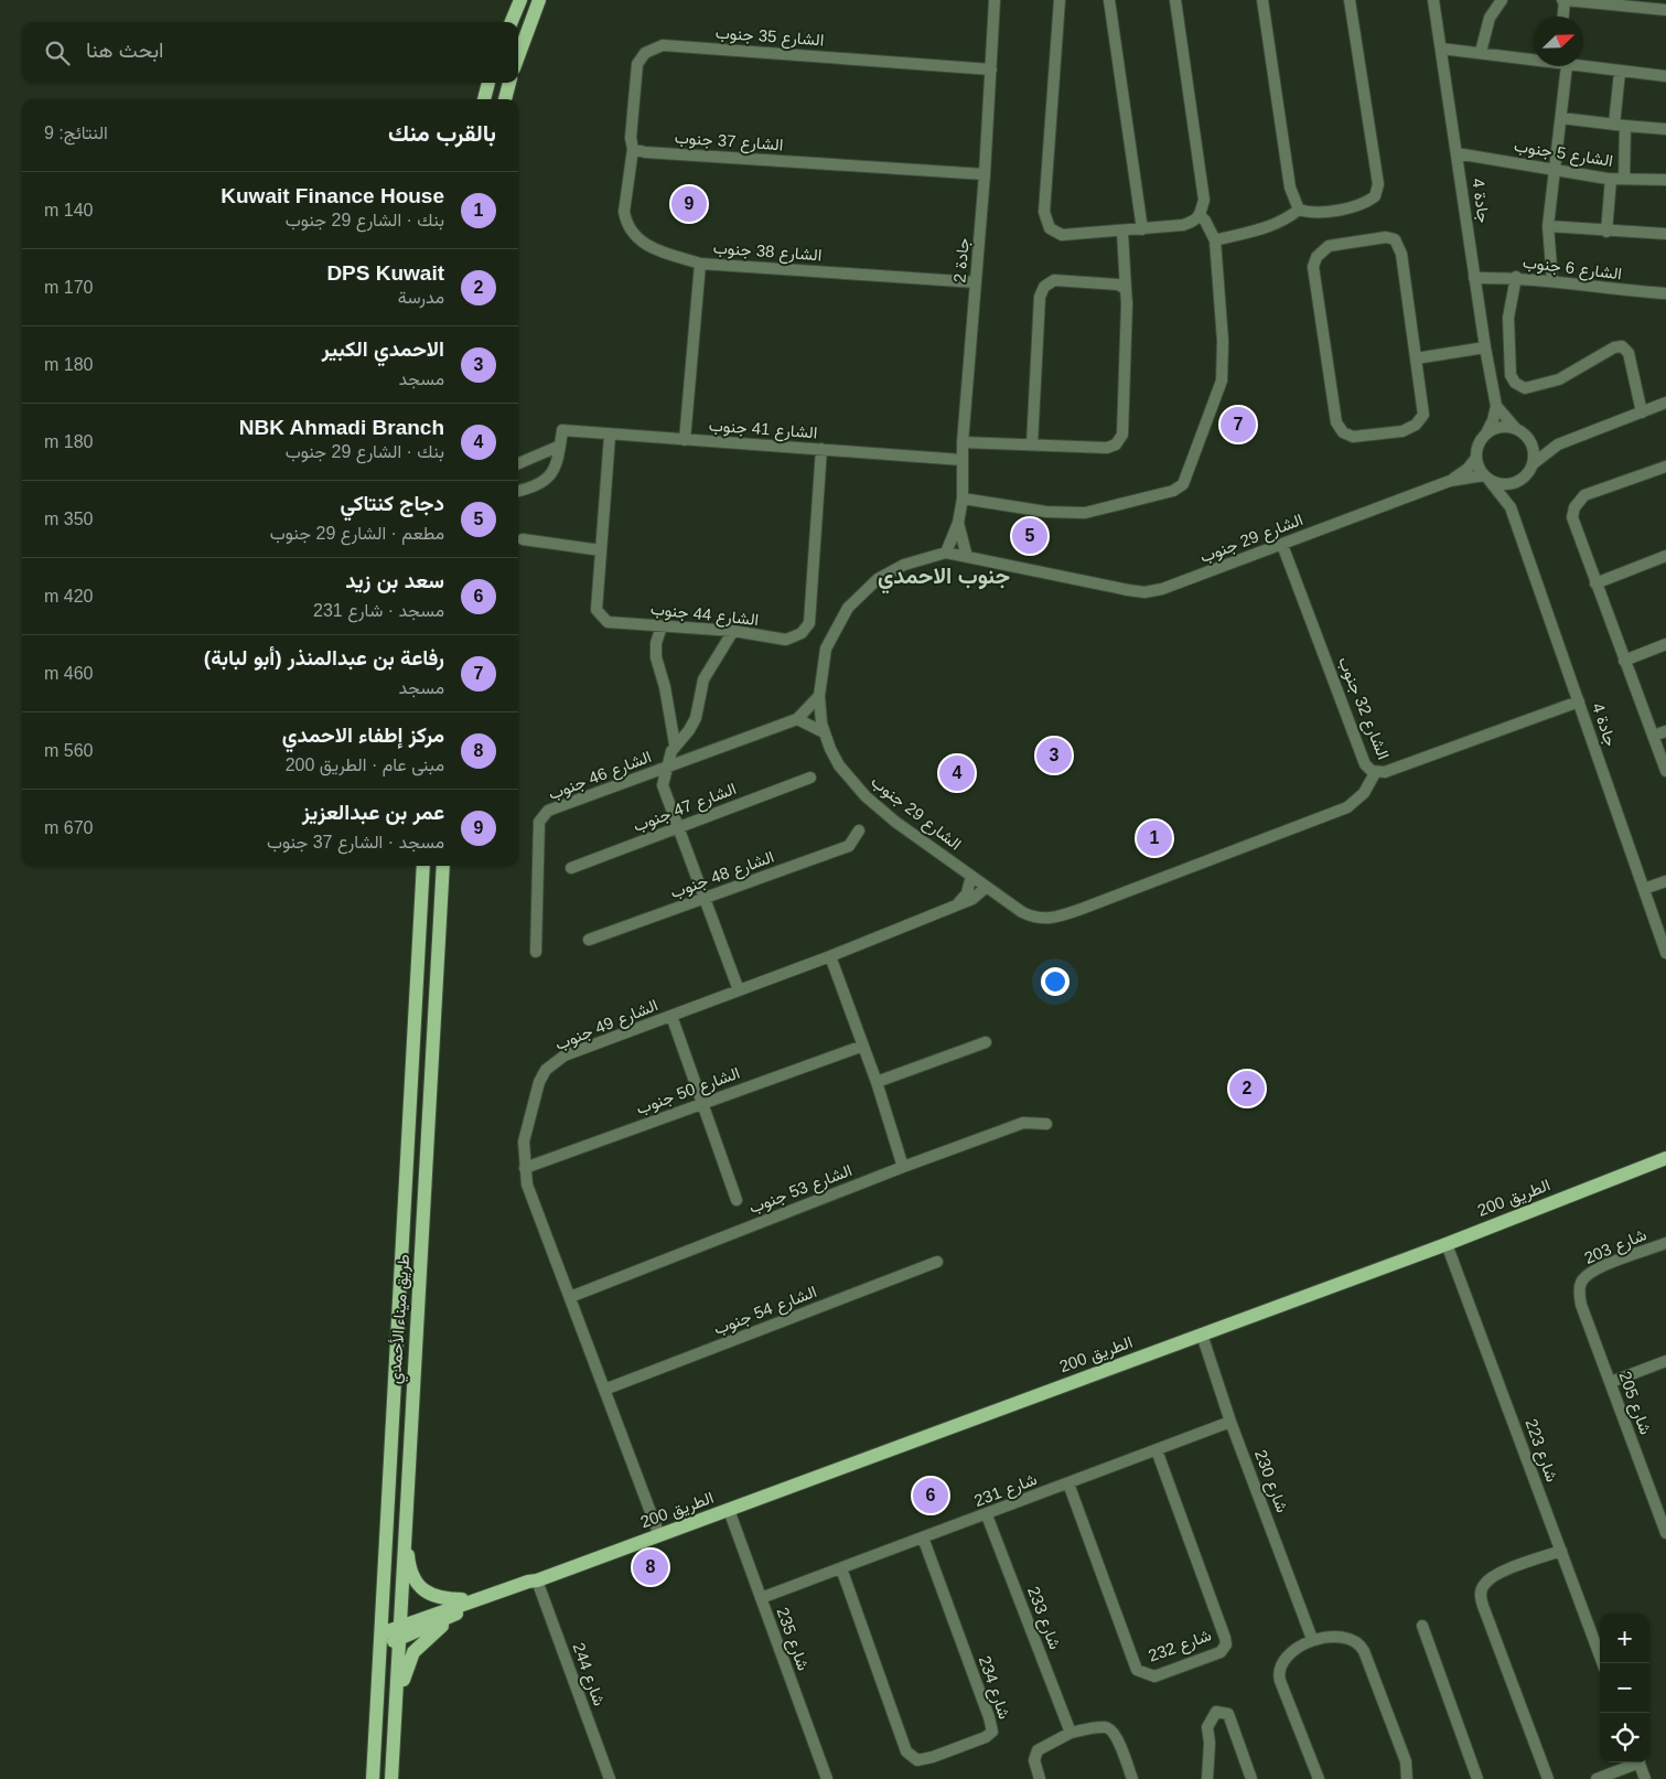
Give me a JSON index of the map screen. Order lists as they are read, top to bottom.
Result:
{
  "streets": {
    "main road": ["الطريق 200", "طريق ميناء الأحمدي"],
    "street": [
      "الشارع 35 جنوب",
      "الشارع 37 جنوب",
      "الشارع 5 جنوب",
      "جادة 4",
      "الشارع 38 جنوب",
      "جادة 2",
      "الشارع 6 جنوب",
      "الشارع 41 جنوب",
      "الشارع 29 جنوب",
      "الشارع 44 جنوب",
      "الشارع 32 جنوب",
      "الشارع 46 جنوب",
      "الشارع 47 جنوب",
      "الشارع 48 جنوب",
      "الشارع 49 جنوب",
      "الشارع 50 جنوب",
      "الشارع 53 جنوب",
      "شارع 203",
      "الشارع 54 جنوب",
      "شارع 205",
      "شارع 223",
      "شارع 230",
      "شارع 231",
      "شارع 233",
      "شارع 235",
      "شارع 232",
      "شارع 244",
      "شارع 234"
    ]
  },
  "crossings": [
    ["الشارع 35 جنوب", "الشارع 37 جنوب"],
    ["الشارع 35 جنوب", "جادة 2"],
    ["الشارع 37 جنوب", "جادة 2"],
    ["الشارع 5 جنوب", "جادة 4"],
    ["جادة 4", "الشارع 6 جنوب"],
    ["جادة 4", "الشارع 29 جنوب"],
    ["جادة 4", "الشارع 32 جنوب"],
    ["الشارع 38 جنوب", "جادة 2"],
    ["الشارع 38 جنوب", "الشارع 41 جنوب"],
    ["جادة 2", "الشارع 41 جنوب"],
    ["جادة 2", "الشارع 29 جنوب"],
    ["الشارع 41 جنوب", "الشارع 44 جنوب"],
    ["الشارع 29 جنوب", "الشارع 32 جنوب"],
    ["الشارع 29 جنوب", "الشارع 46 جنوب"],
    ["الشارع 29 جنوب", "الشارع 49 جنوب"],
    ["الشارع 49 جنوب", "الشارع 50 جنوب"],
    ["الشارع 49 جنوب", "الشارع 53 جنوب"],
    ["الشارع 49 جنوب", "الطريق 200"],
    ["الشارع 49 جنوب", "الشارع 54 جنوب"],
    ["الطريق 200", "طريق ميناء الأحمدي"],
    ["الطريق 200", "شارع 223"],
    ["الطريق 200", "شارع 230"],
    ["الطريق 200", "شارع 235"],
    ["الطريق 200", "شارع 244"],
    ["شارع 203", "شارع 205"],
    ["شارع 230", "شارع 231"],
    ["شارع 231", "شارع 233"],
    ["شارع 231", "شارع 235"],
    ["شارع 231", "شارع 232"],
    ["شارع 231", "شارع 234"]
  ],
  "districts": ["جنوب الاحمدي"],
  "north": "top right",
  "page": {
    "search": "ابحث هنا",
    "heading": ["بالقرب منك", "النتائج: 9"],
    "list": [
      {
        "mark": "1",
        "name": "Kuwait Finance House",
        "note": "بنك · الشارع 29 جنوب",
        "value": "140 m"
      },
      {
        "mark": "2",
        "name": "DPS Kuwait",
        "note": "مدرسة",
        "value": "170 m"
      },
      {
        "mark": "3",
        "name": "الاحمدي الكبير",
        "note": "مسجد",
        "value": "180 m"
      },
      {
        "mark": "4",
        "name": "NBK Ahmadi Branch",
        "note": "بنك · الشارع 29 جنوب",
        "value": "180 m"
      },
      {
        "mark": "5",
        "name": "دجاج كنتاكي",
        "note": "مطعم · الشارع 29 جنوب",
        "value": "350 m"
      },
      {
        "mark": "6",
        "name": "سعد بن زيد",
        "note": "مسجد · شارع 231",
        "value": "420 m"
      },
      {
        "mark": "7",
        "name": "رفاعة بن عبدالمنذر (أبو لبابة)",
        "note": "مسجد",
        "value": "460 m"
      },
      {
        "mark": "8",
        "name": "مركز إطفاء الاحمدي",
        "note": "مبنى عام · الطريق 200",
        "value": "560 m"
      },
      {
        "mark": "9",
        "name": "عمر بن عبدالعزيز",
        "note": "مسجد · الشارع 37 جنوب",
        "value": "670 m"
      }
    ],
    "pins": [
      "9",
      "7",
      "5",
      "3",
      "4",
      "1",
      "2",
      "6",
      "8"
    ],
    "map_buttons": ["+", "−"]
  }
}
